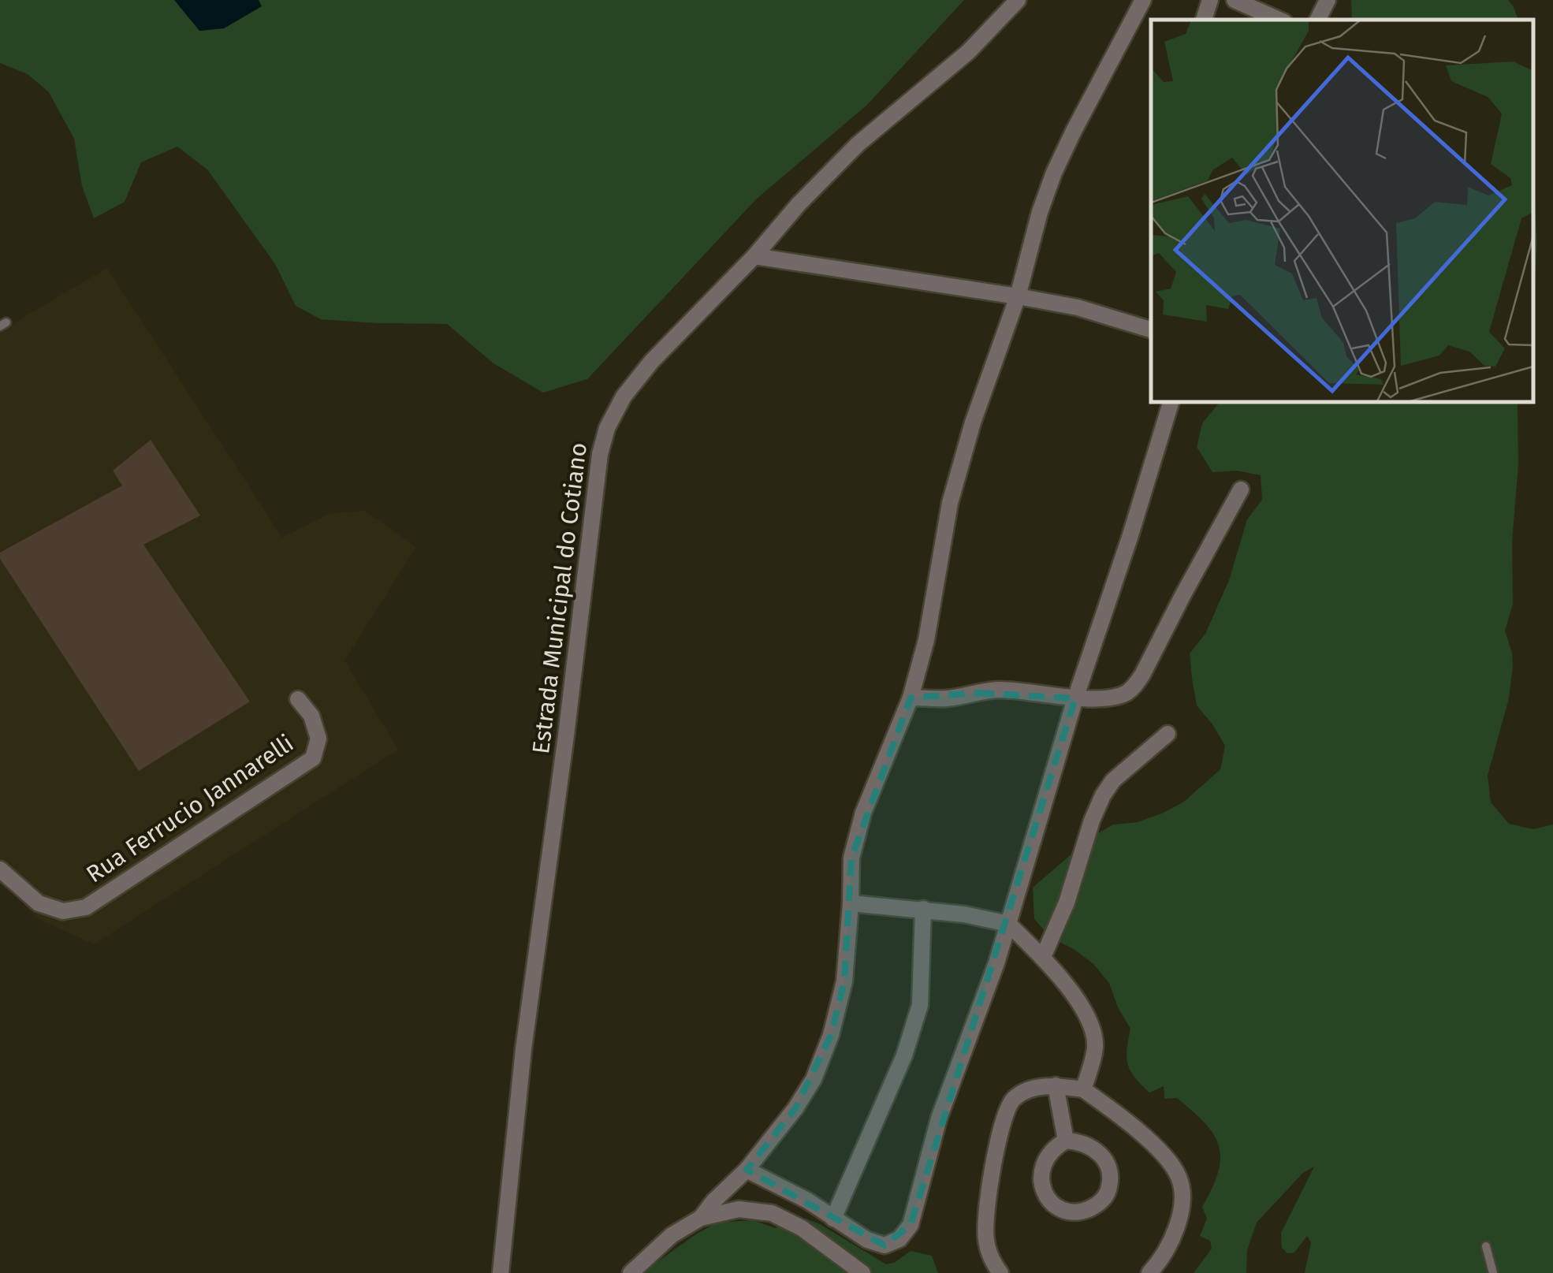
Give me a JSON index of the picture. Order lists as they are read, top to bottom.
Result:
{
  "streets": {
    "street": ["Estrada Municipal do Cotiano", "Rua Ferrucio Jannarelli"]
  }
}
